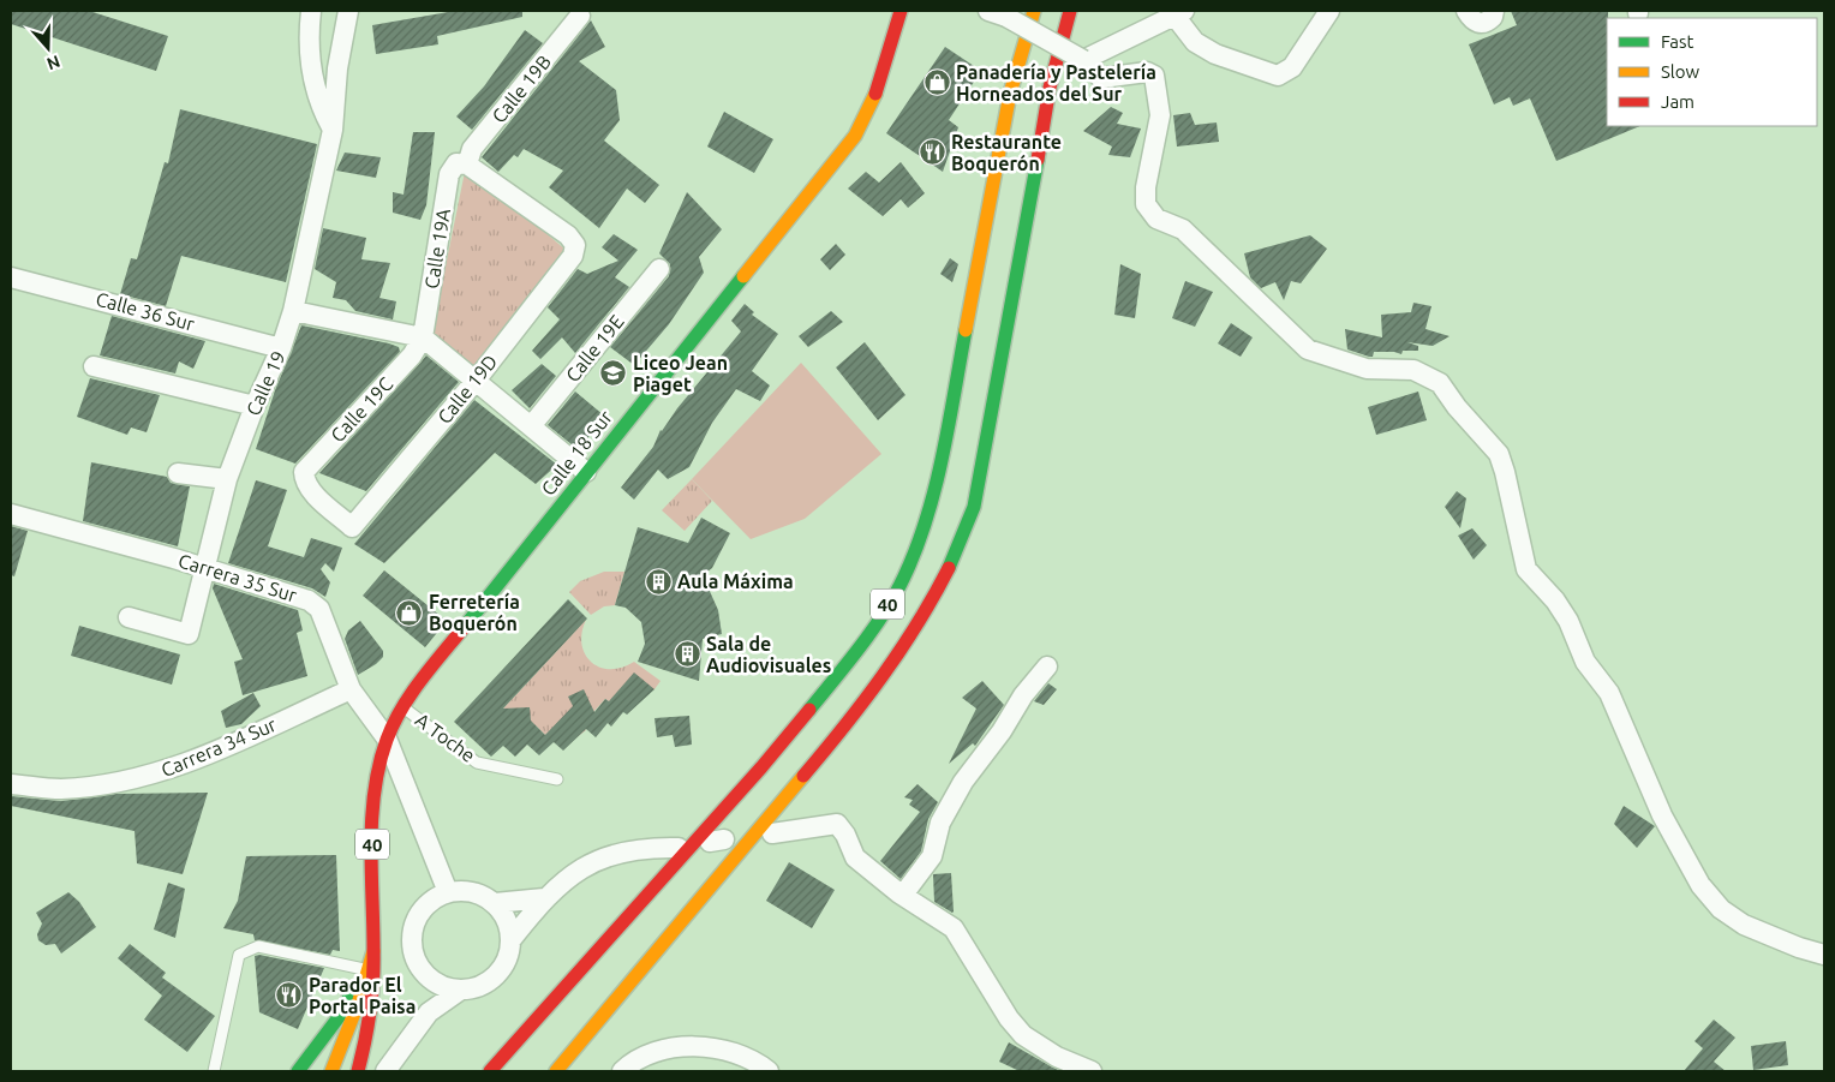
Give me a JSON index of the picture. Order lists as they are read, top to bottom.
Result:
{
  "streets": {
    "main road": ["Calle 18 Sur", "40"],
    "street": [
      "Calle 19B",
      "Calle 19A",
      "Calle 36 Sur",
      "Calle 19E",
      "Calle 19",
      "Calle 19D",
      "Calle 19C",
      "Carrera 35 Sur",
      "Carrera 34 Sur"
    ],
    "lane": ["A Toche"]
  },
  "crossings": [
    ["Calle 19B", "Calle 19A"],
    ["Calle 19B", "Calle 19D"],
    ["Calle 19A", "Calle 19D"],
    ["Calle 19A", "Calle 19C"],
    ["Calle 36 Sur", "Calle 19"],
    ["Calle 19", "Carrera 35 Sur"],
    ["Calle 19D", "Calle 19C"],
    ["Calle 18 Sur", "Carrera 35 Sur"],
    ["Calle 18 Sur", "A Toche"],
    ["Carrera 35 Sur", "Carrera 34 Sur"]
  ],
  "places": {
    "shop": ["Panadería y Pastelería Horneados del Sur", "Ferretería Boquerón"],
    "restaurant": ["Restaurante Boquerón", "Parador El Portal Paisa"],
    "school or university": ["Liceo Jean Piaget"],
    "building": ["Aula Máxima", "Sala de Audiovisuales"]
  },
  "legend": ["Fast", "Slow", "Jam"],
  "north": "bottom"
}
